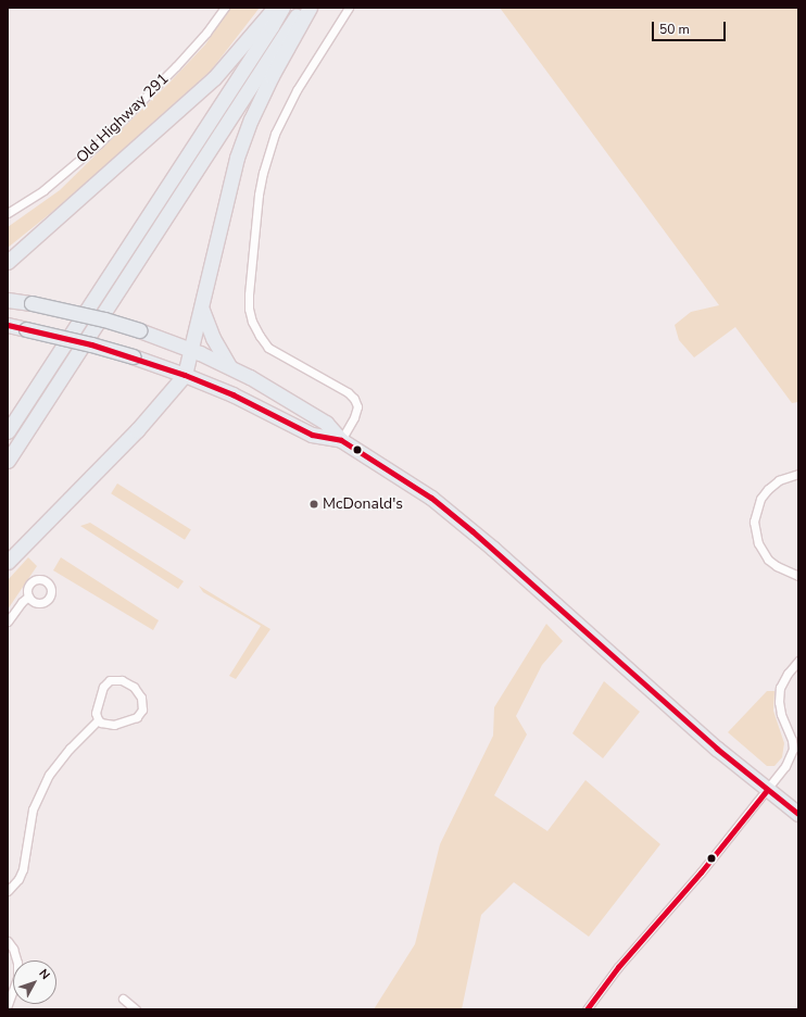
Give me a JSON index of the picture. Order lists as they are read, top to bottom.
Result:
{
  "streets": {
    "street": ["Old Highway 291"]
  },
  "places": ["McDonald's"],
  "scale_bar": "50 m",
  "north": "top right"
}
